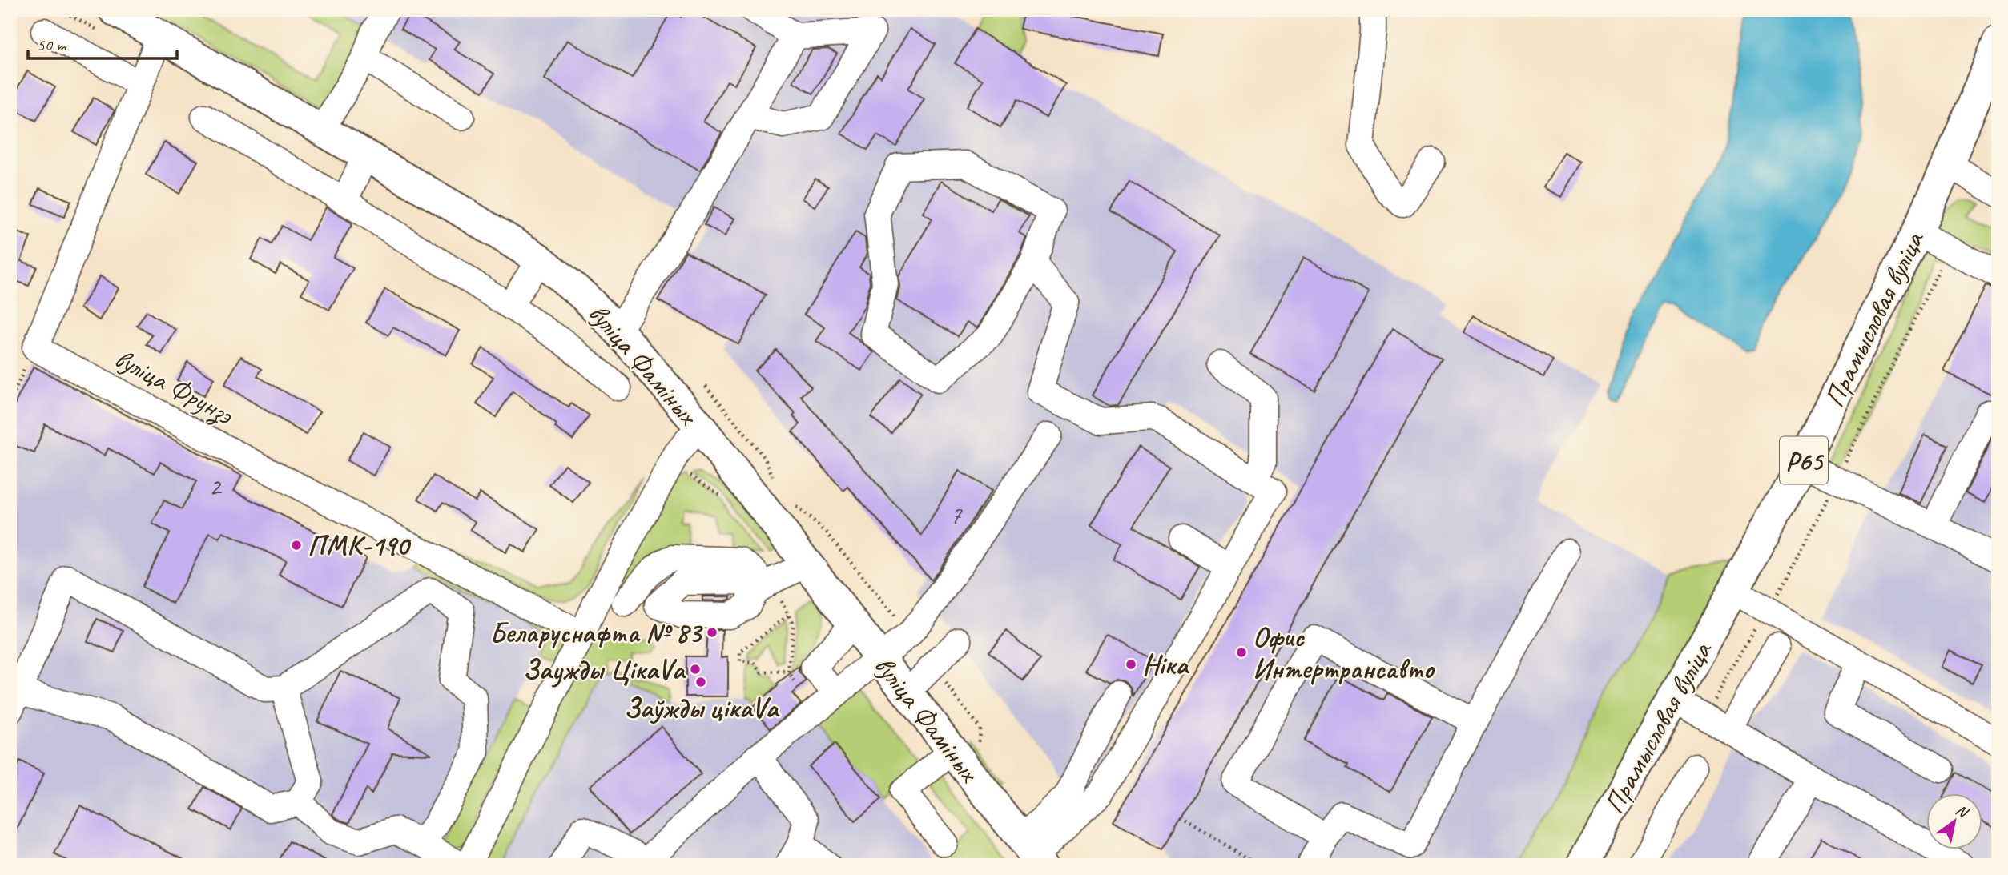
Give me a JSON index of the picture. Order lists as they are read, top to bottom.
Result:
{
  "streets": {
    "main road": ["Прамысловая вуліца", "вуліца Фаміных", "Р65"],
    "street": ["вуліца Фрунзэ"]
  },
  "places": [
    "ПМК-190",
    "Беларуснафта № 83",
    "Офис Интертрансавто",
    "Ніка",
    "Заужды ЦікаVа",
    "Заўжды цікаVа"
  ],
  "house_numbers": ["2", "7"],
  "scale_bar": "50 m",
  "north": "top right"
}
